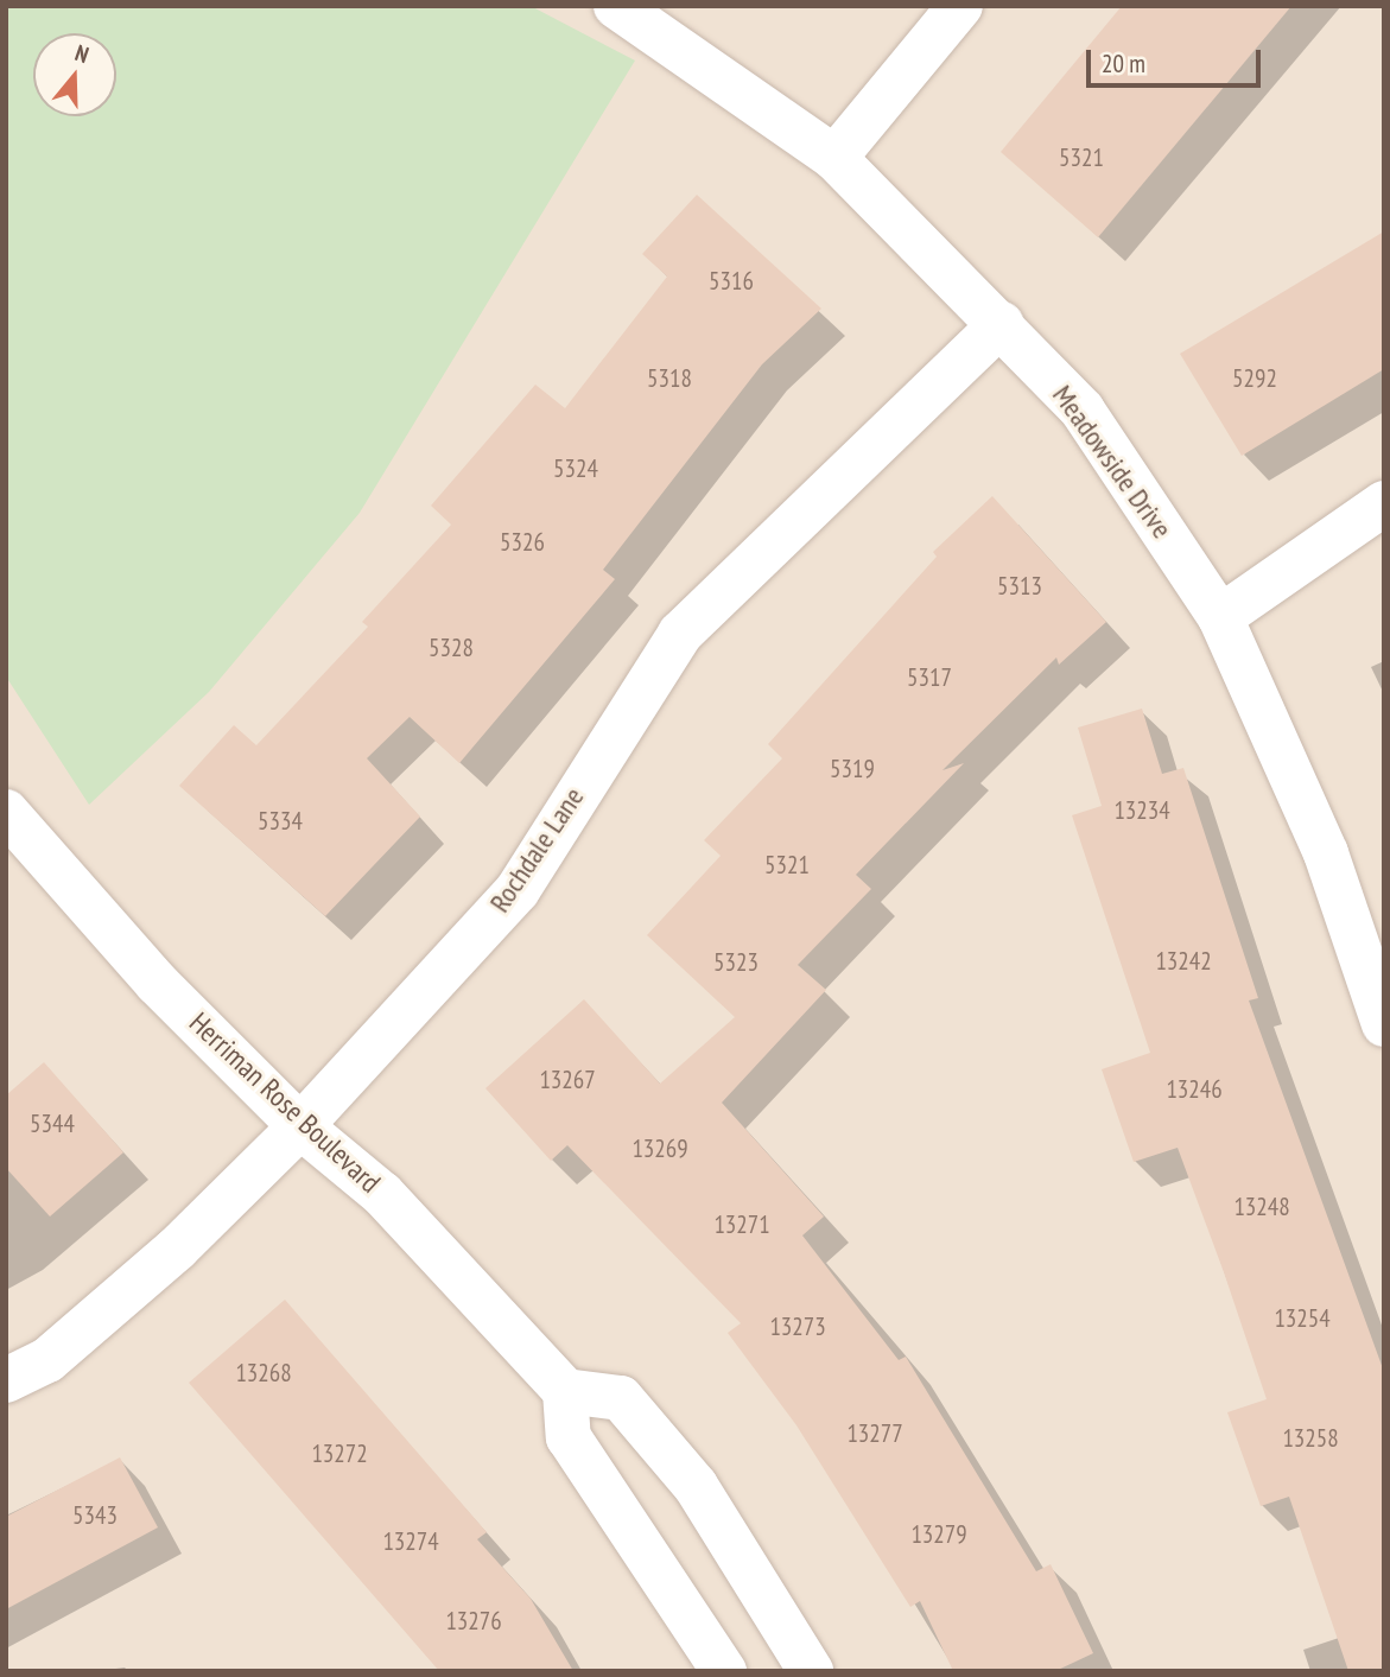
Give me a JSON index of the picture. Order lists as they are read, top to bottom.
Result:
{
  "streets": {
    "street": ["Meadowside Drive", "Rochdale Lane", "Herriman Rose Boulevard"]
  },
  "crossings": [
    ["Meadowside Drive", "Rochdale Lane"],
    ["Rochdale Lane", "Herriman Rose Boulevard"]
  ],
  "house_numbers": [
    "5321",
    "5316",
    "5318",
    "5292",
    "5324",
    "5326",
    "5313",
    "5328",
    "5317",
    "5319",
    "13234",
    "5334",
    "5321",
    "13242",
    "5323",
    "13267",
    "13246",
    "5344",
    "13269",
    "13248",
    "13271",
    "13254",
    "13273",
    "13268",
    "13277",
    "13258",
    "13272",
    "5343",
    "13279",
    "13274",
    "13276"
  ],
  "scale_bar": "20 m",
  "north": "top"
}
